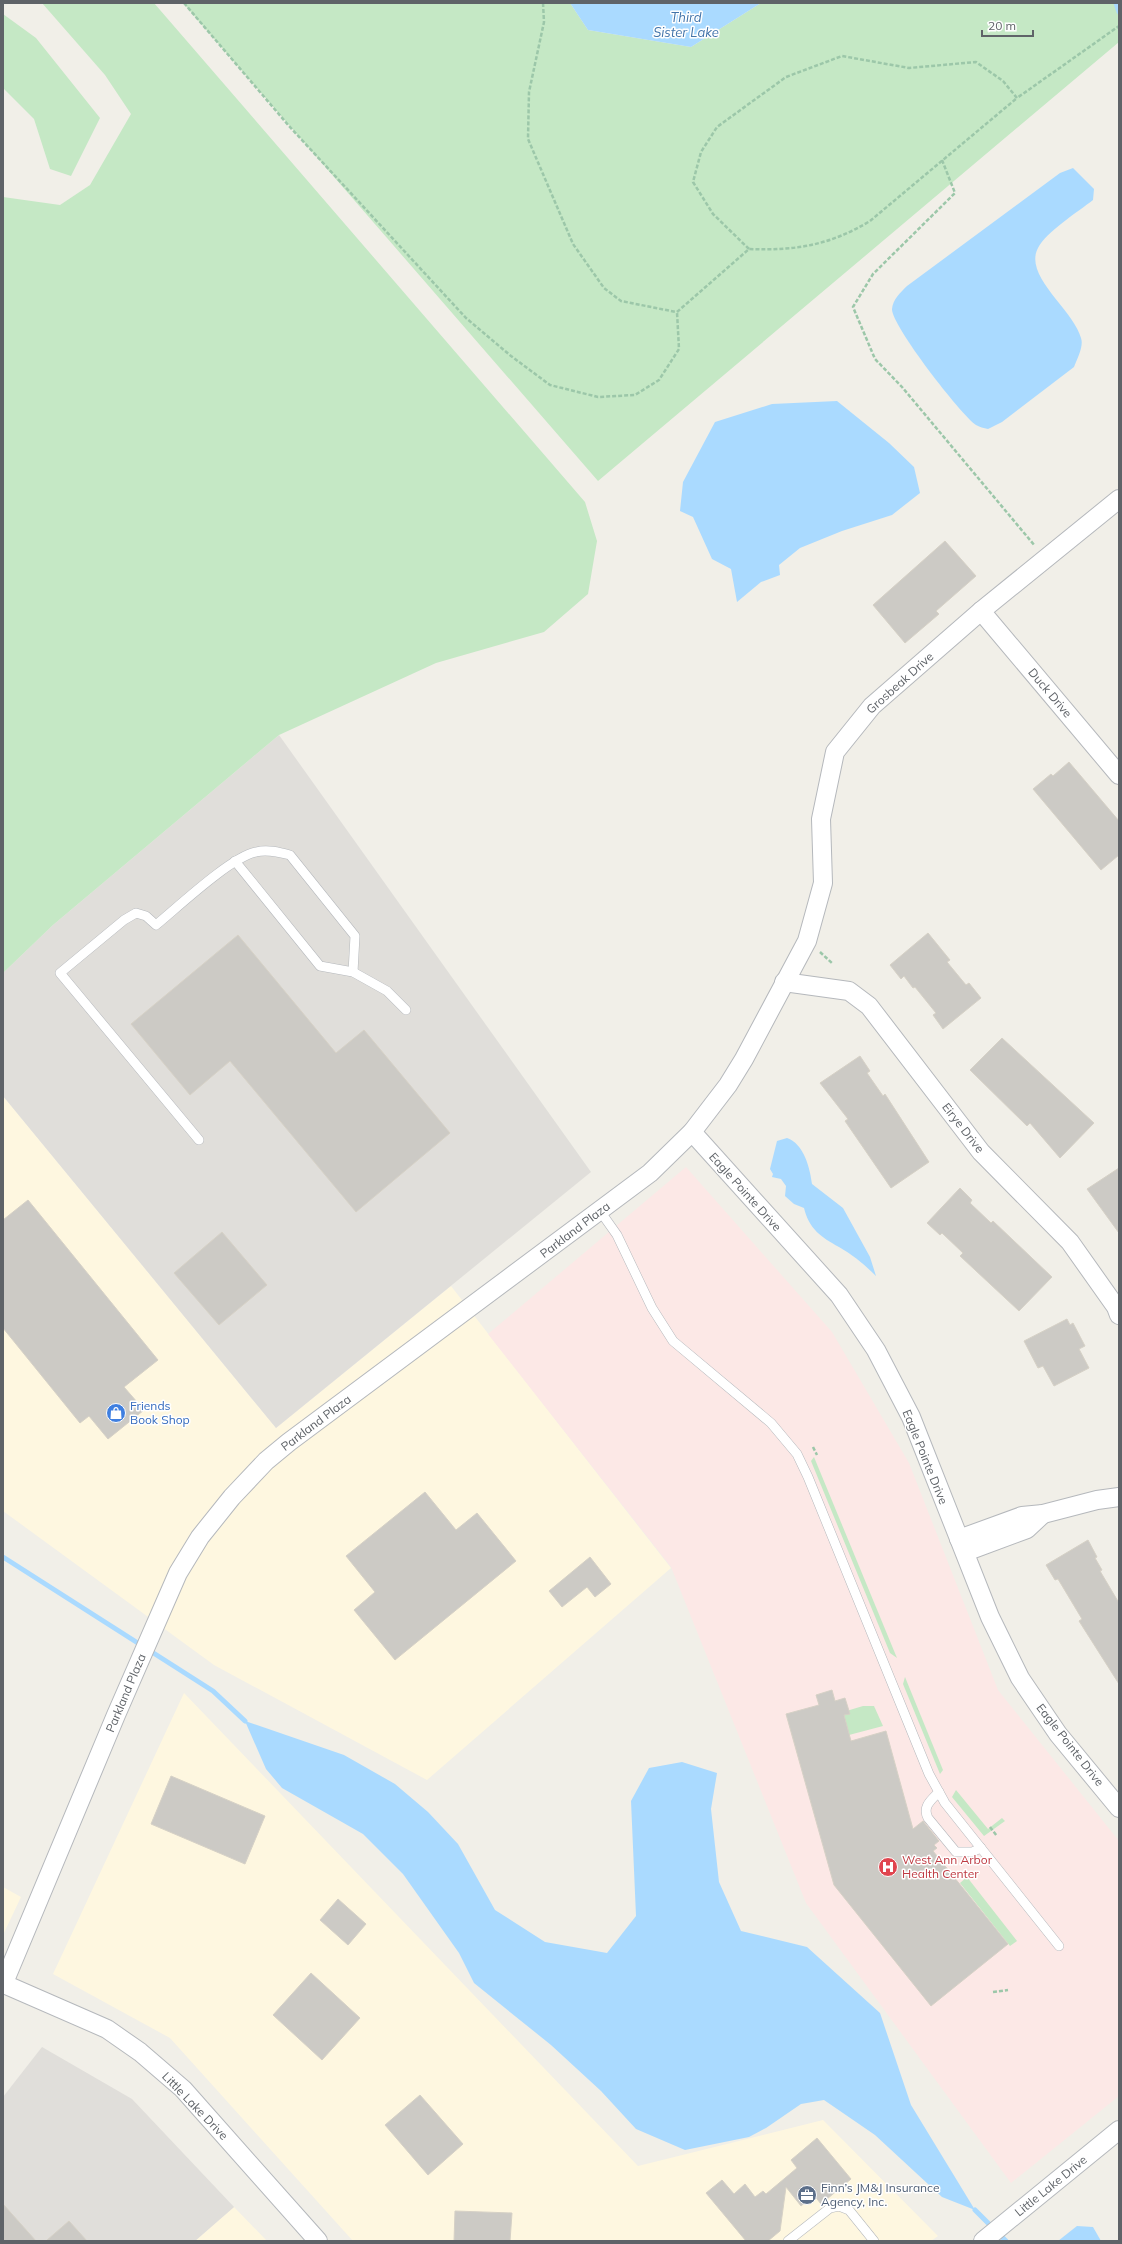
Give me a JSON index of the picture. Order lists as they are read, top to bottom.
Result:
{
  "streets": {
    "street": [
      "Grosbeak Drive",
      "Duck Drive",
      "Eirye Drive",
      "Eagle Pointe Drive",
      "Parkland Plaza",
      "Little Lake Drive"
    ]
  },
  "crossings": [
    ["Grosbeak Drive", "Duck Drive"],
    ["Grosbeak Drive", "Eirye Drive"],
    ["Grosbeak Drive", "Parkland Plaza"],
    ["Eirye Drive", "Parkland Plaza"],
    ["Eagle Pointe Drive", "Parkland Plaza"],
    ["Parkland Plaza", "Little Lake Drive"]
  ],
  "water": ["Third Sister Lake"],
  "places": {
    "shop": ["Friends Book Shop"],
    "hospital": ["West Ann Arbor Health Center"],
    "office": ["Finn’s JM&J Insurance Agency, Inc."]
  },
  "scale_bar": "20 m"
}
